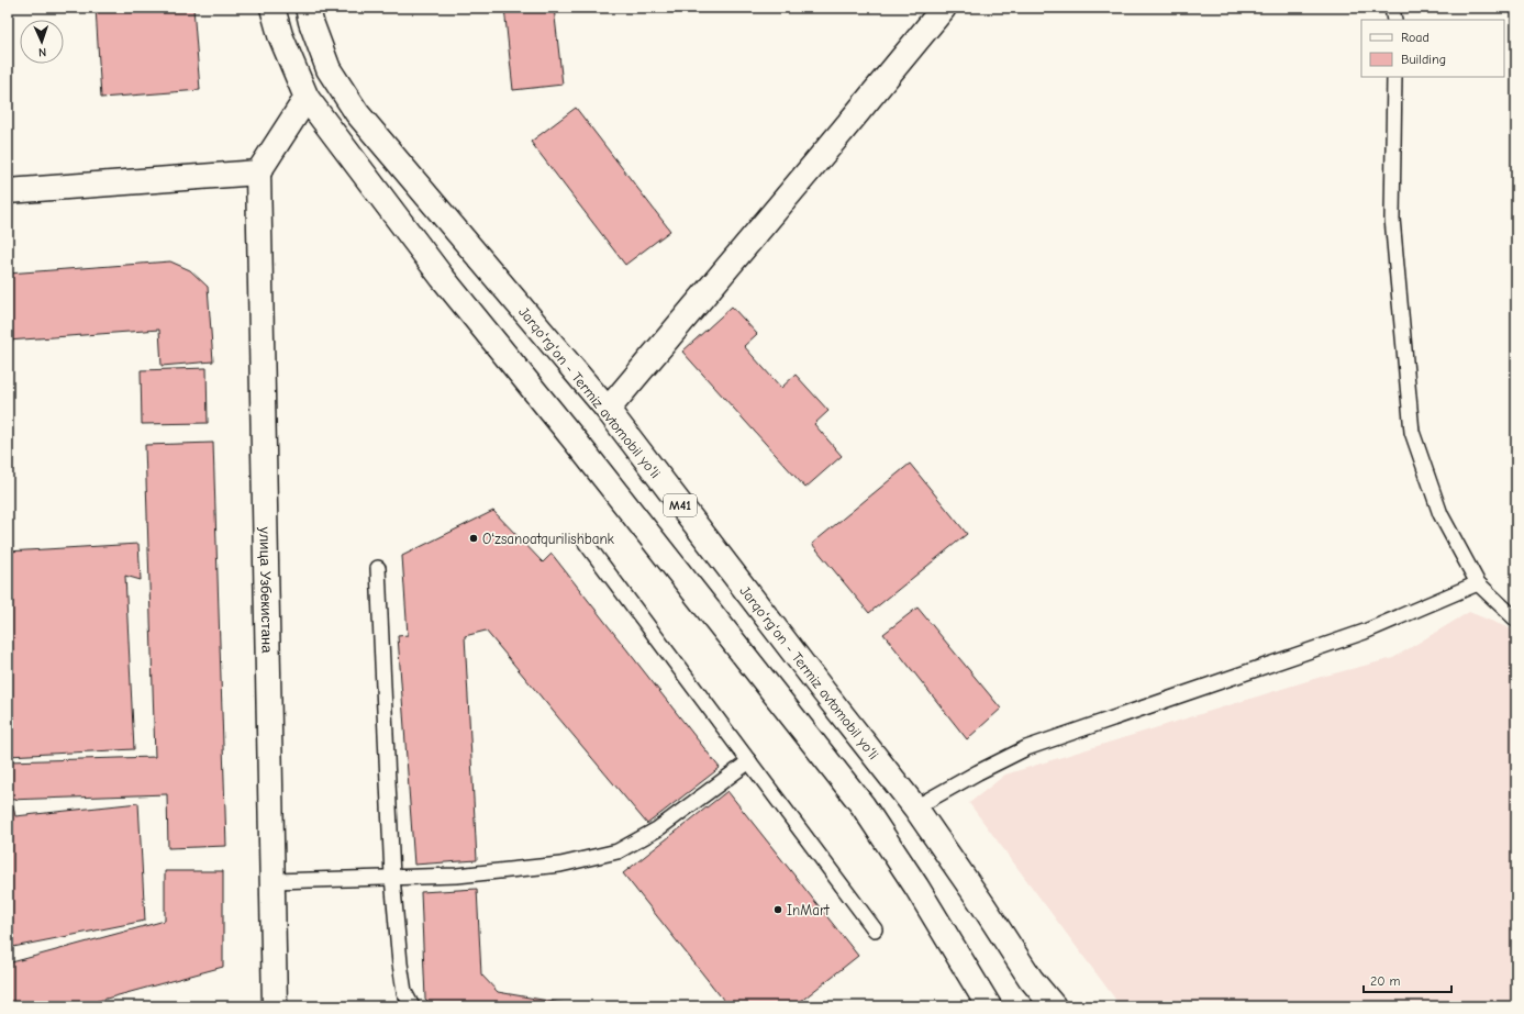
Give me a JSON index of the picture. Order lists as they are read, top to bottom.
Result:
{
  "streets": {
    "main road": ["Jarqoʻrgʻon - Termiz avtomobil yoʻli", "M41", "улица Узбекистана"]
  },
  "places": ["Oʻzsanoatqurilishbank", "InMart"],
  "legend": ["Road", "Building"],
  "scale_bar": "20 m",
  "north": "bottom"
}
